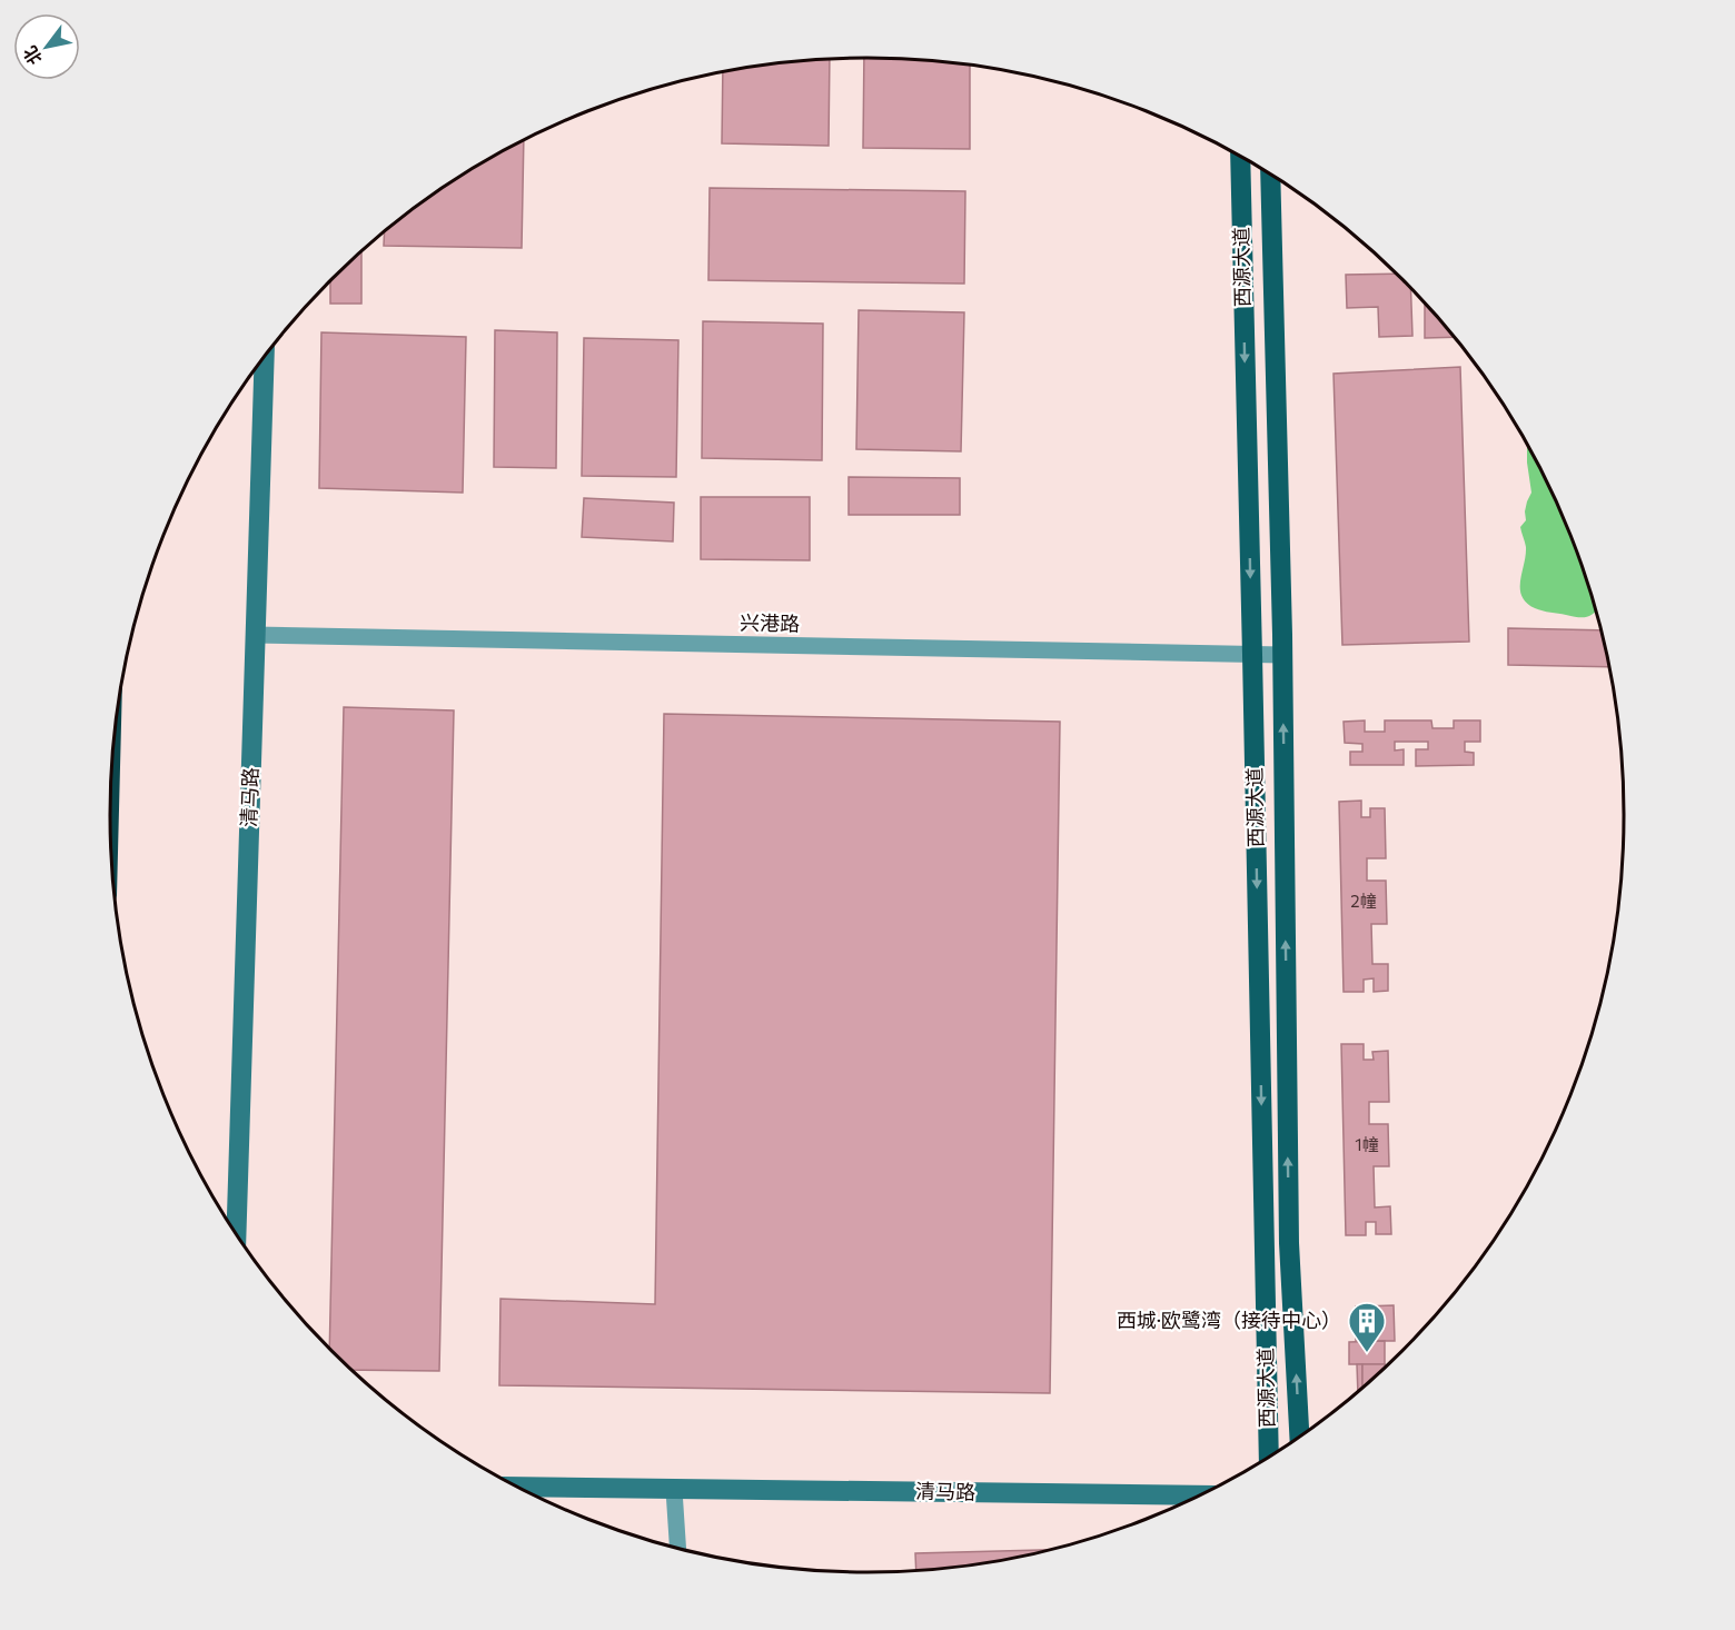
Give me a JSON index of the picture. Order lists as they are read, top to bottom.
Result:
{
  "streets": {
    "main road": ["西源大道"],
    "street": ["兴港路", "清马路"]
  },
  "crossings": [
    ["西源大道", "兴港路"],
    ["兴港路", "清马路"]
  ],
  "places": {
    "building": ["西城·欧鹭湾（接待中心）"]
  },
  "house_numbers": ["2幢", "1幢"],
  "north": "bottom left"
}
